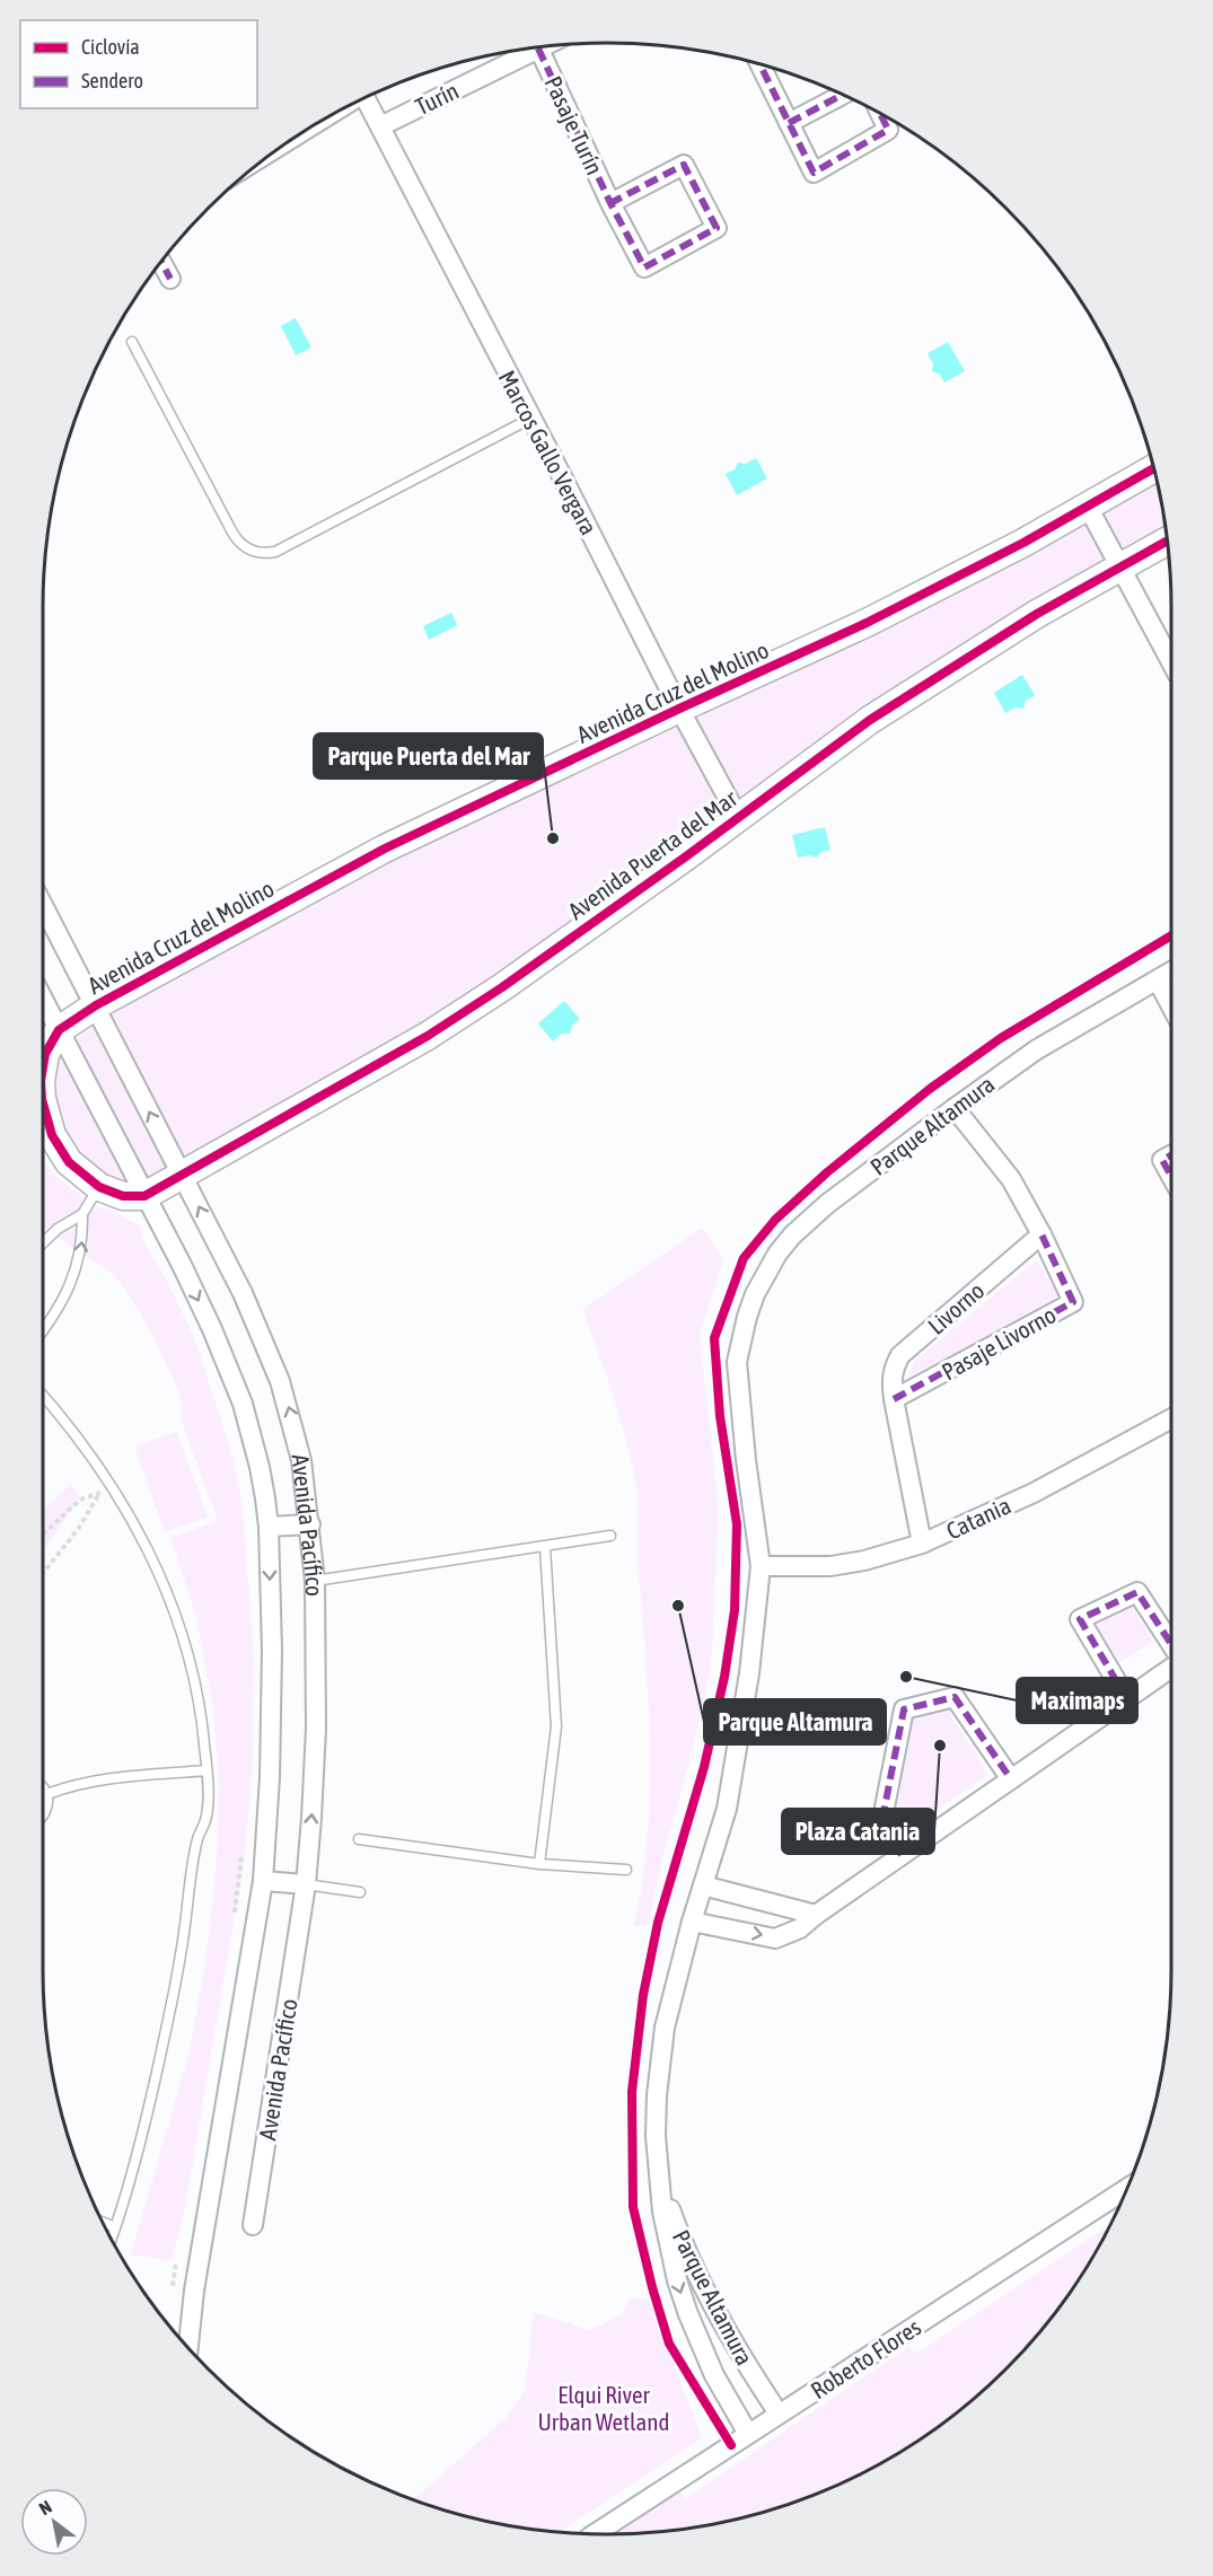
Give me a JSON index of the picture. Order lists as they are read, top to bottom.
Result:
{
  "streets": {
    "street": [
      "Turín",
      "Pasaje Turín",
      "Marcos Gallo Vergara",
      "Avenida Cruz del Molino",
      "Avenida Puerta del Mar",
      "Parque Altamura",
      "Livorno",
      "Pasaje Livorno",
      "Catania",
      "Avenida Pacífico",
      "Roberto Flores"
    ]
  },
  "crossings": [
    ["Turín", "Marcos Gallo Vergara"],
    ["Marcos Gallo Vergara", "Avenida Cruz del Molino"],
    ["Marcos Gallo Vergara", "Avenida Puerta del Mar"],
    ["Avenida Cruz del Molino", "Avenida Pacífico"],
    ["Avenida Puerta del Mar", "Avenida Pacífico"],
    ["Parque Altamura", "Catania"],
    ["Parque Altamura", "Roberto Flores"],
    ["Livorno", "Pasaje Livorno"],
    ["Livorno", "Catania"]
  ],
  "parks": ["Elqui River Urban Wetland"],
  "places": [
    "Parque Puerta del Mar",
    "Parque Altamura",
    "Maximaps",
    "Plaza Catania"
  ],
  "legend": ["Ciclovía", "Sendero"],
  "north": "top left"
}
